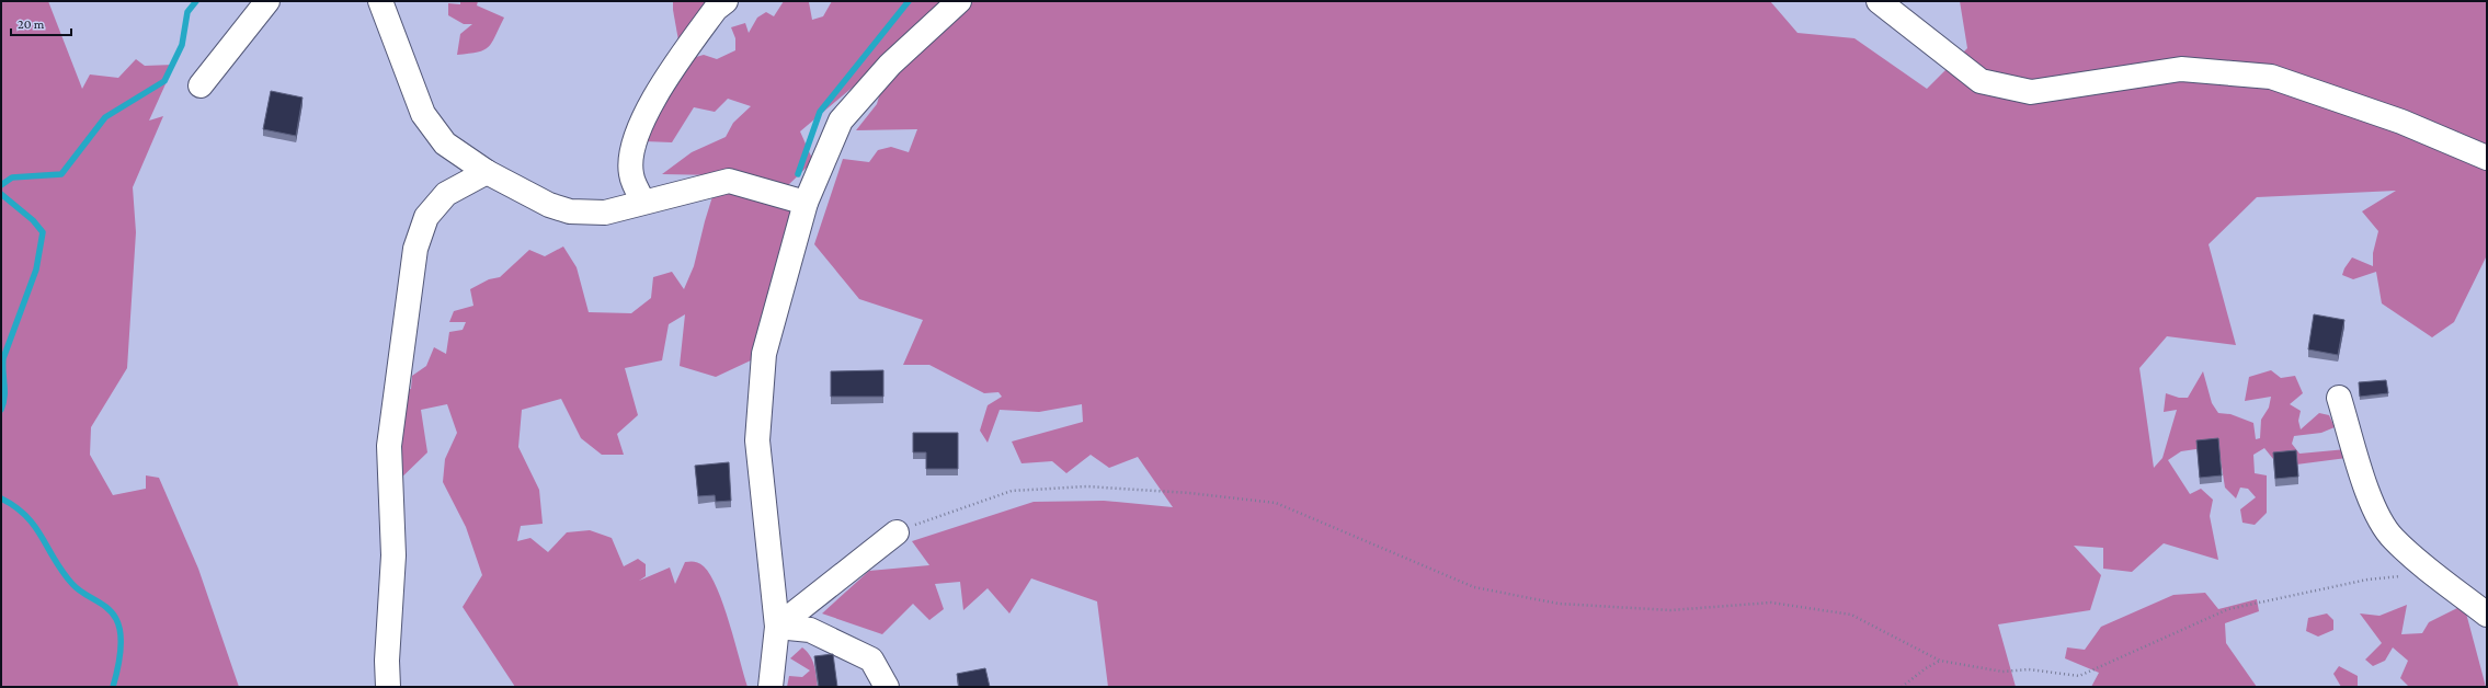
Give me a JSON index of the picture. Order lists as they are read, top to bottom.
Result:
{
  "scale_bar": "20 m"
}
